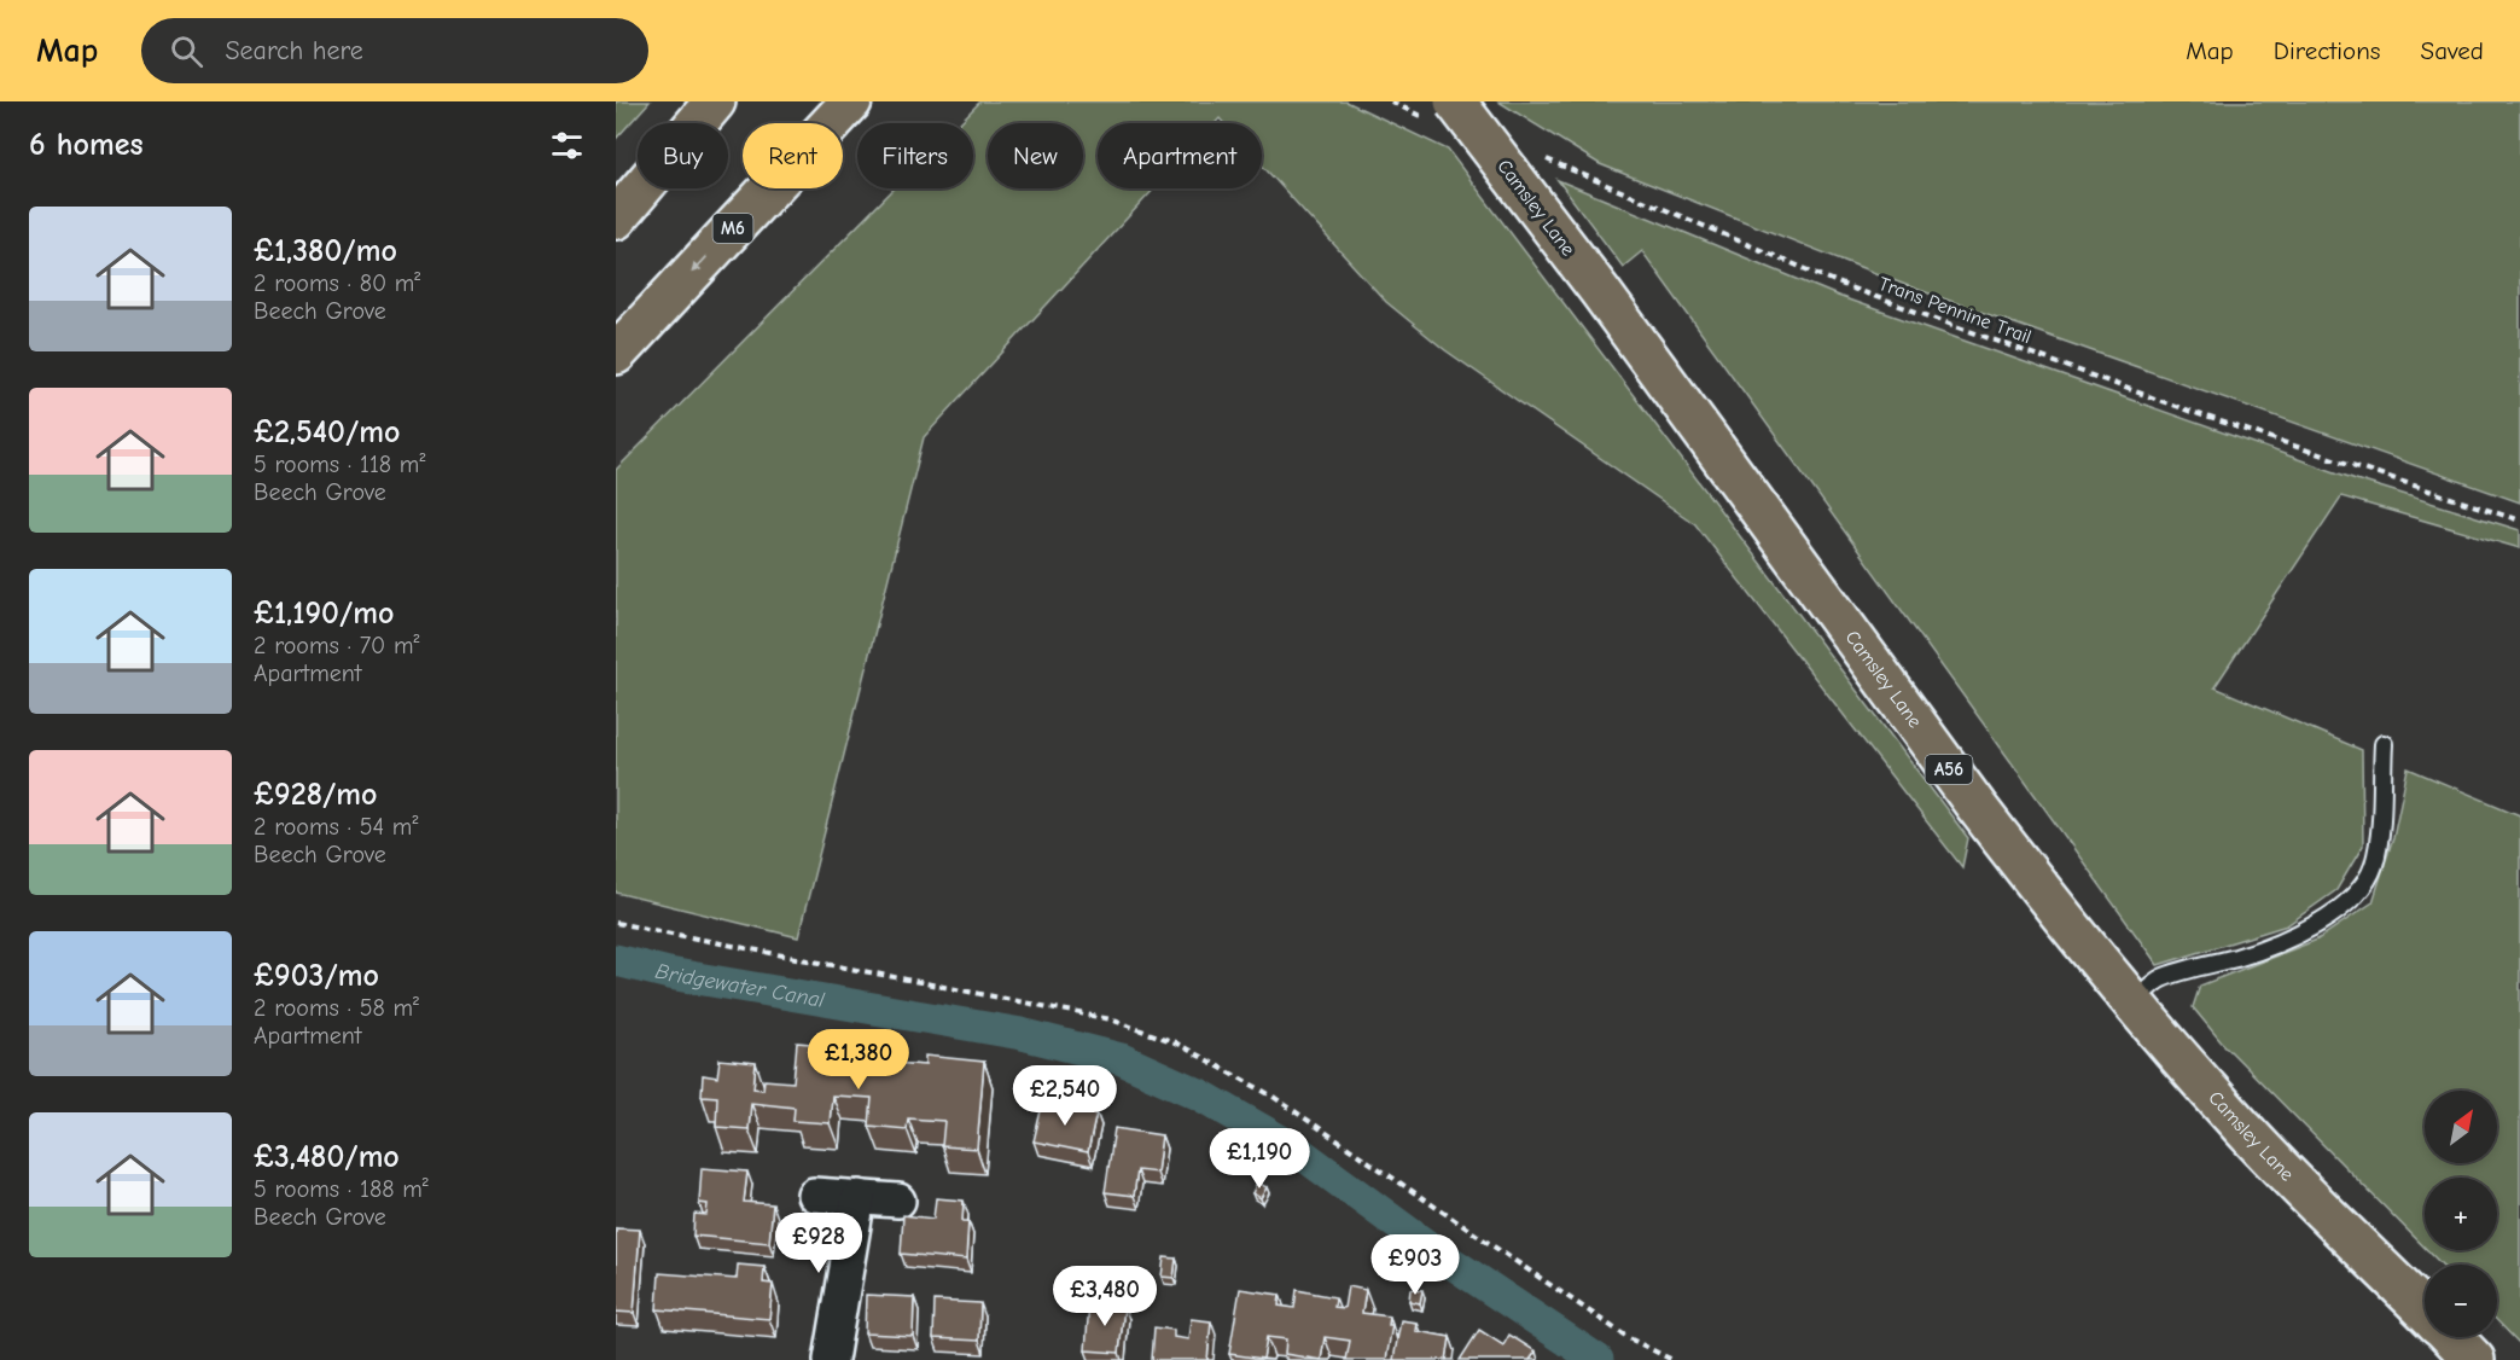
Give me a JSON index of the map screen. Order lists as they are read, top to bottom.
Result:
{
  "streets": {
    "main road": ["Camsley Lane", "M6", "A56"],
    "path": ["Trans Pennine Trail"]
  },
  "crossings": [
    ["Camsley Lane", "Trans Pennine Trail"]
  ],
  "water": ["Bridgewater Canal"],
  "north": "top right",
  "page": {
    "header": "Map",
    "search": "Search here",
    "nav": ["Map", "Directions", "Saved"],
    "heading": "6 homes",
    "chip": [
      "Buy",
      "Rent",
      "Filters",
      "New",
      "Apartment"
    ],
    "list": [
      {
        "name": "£1,380/mo",
        "note": "2 rooms · 80 m² · Beech Grove"
      },
      {
        "name": "£2,540/mo",
        "note": "5 rooms · 118 m² · Beech Grove"
      },
      {
        "name": "£1,190/mo",
        "note": "2 rooms · 70 m² · Apartment"
      },
      {
        "name": "£928/mo",
        "note": "2 rooms · 54 m² · Beech Grove"
      },
      {
        "name": "£903/mo",
        "note": "2 rooms · 58 m² · Apartment"
      },
      {
        "name": "£3,480/mo",
        "note": "5 rooms · 188 m² · Beech Grove"
      }
    ],
    "price": [
      "£1,380",
      "£2,540",
      "£1,190",
      "£928",
      "£903",
      "£3,480"
    ],
    "map_buttons": ["+", "−"]
  }
}
